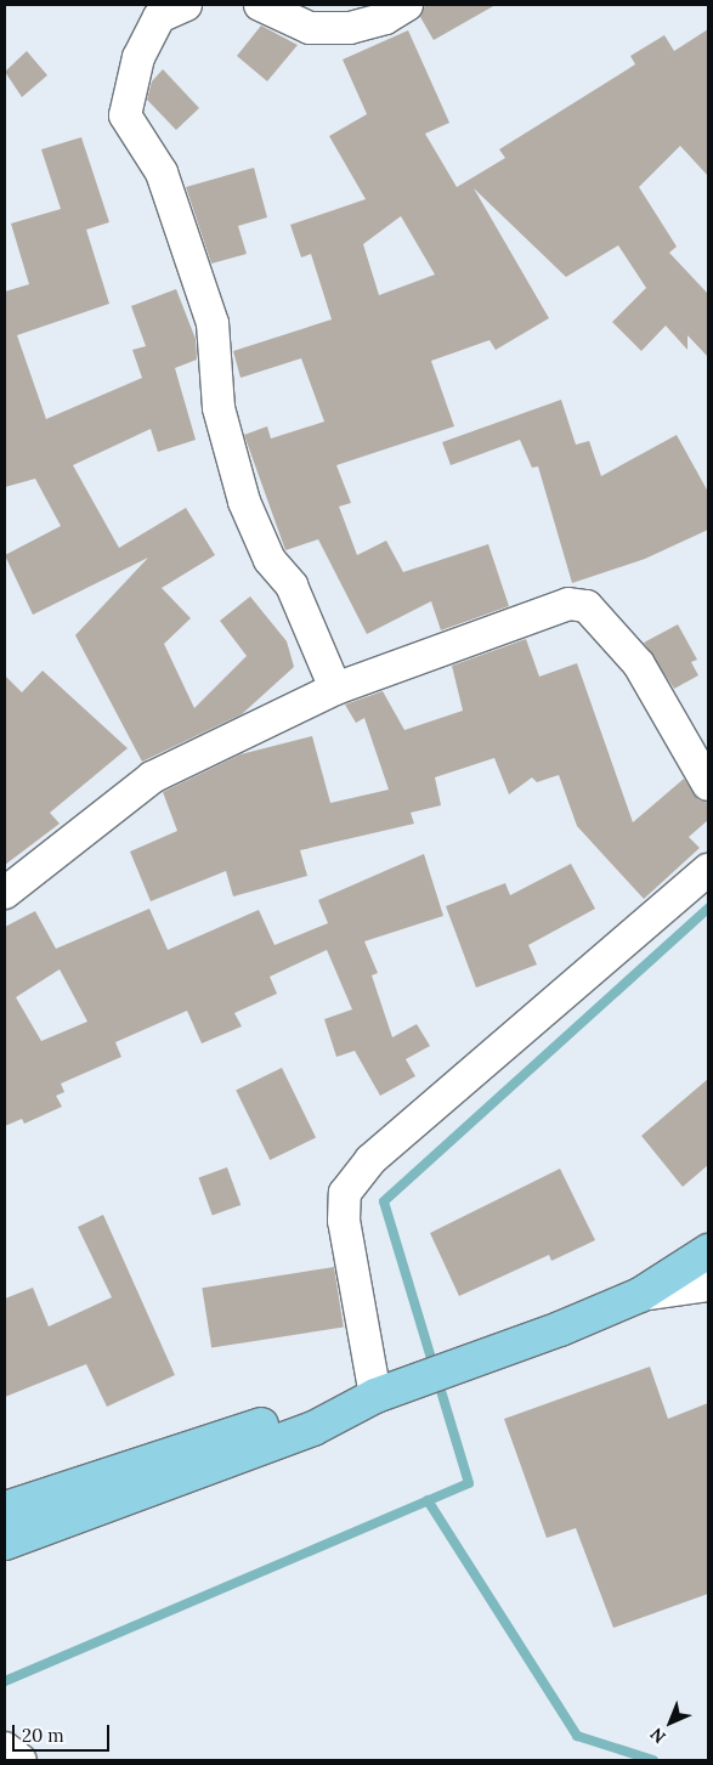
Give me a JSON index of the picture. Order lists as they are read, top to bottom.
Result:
{
  "scale_bar": "20 m",
  "north": "bottom left"
}
